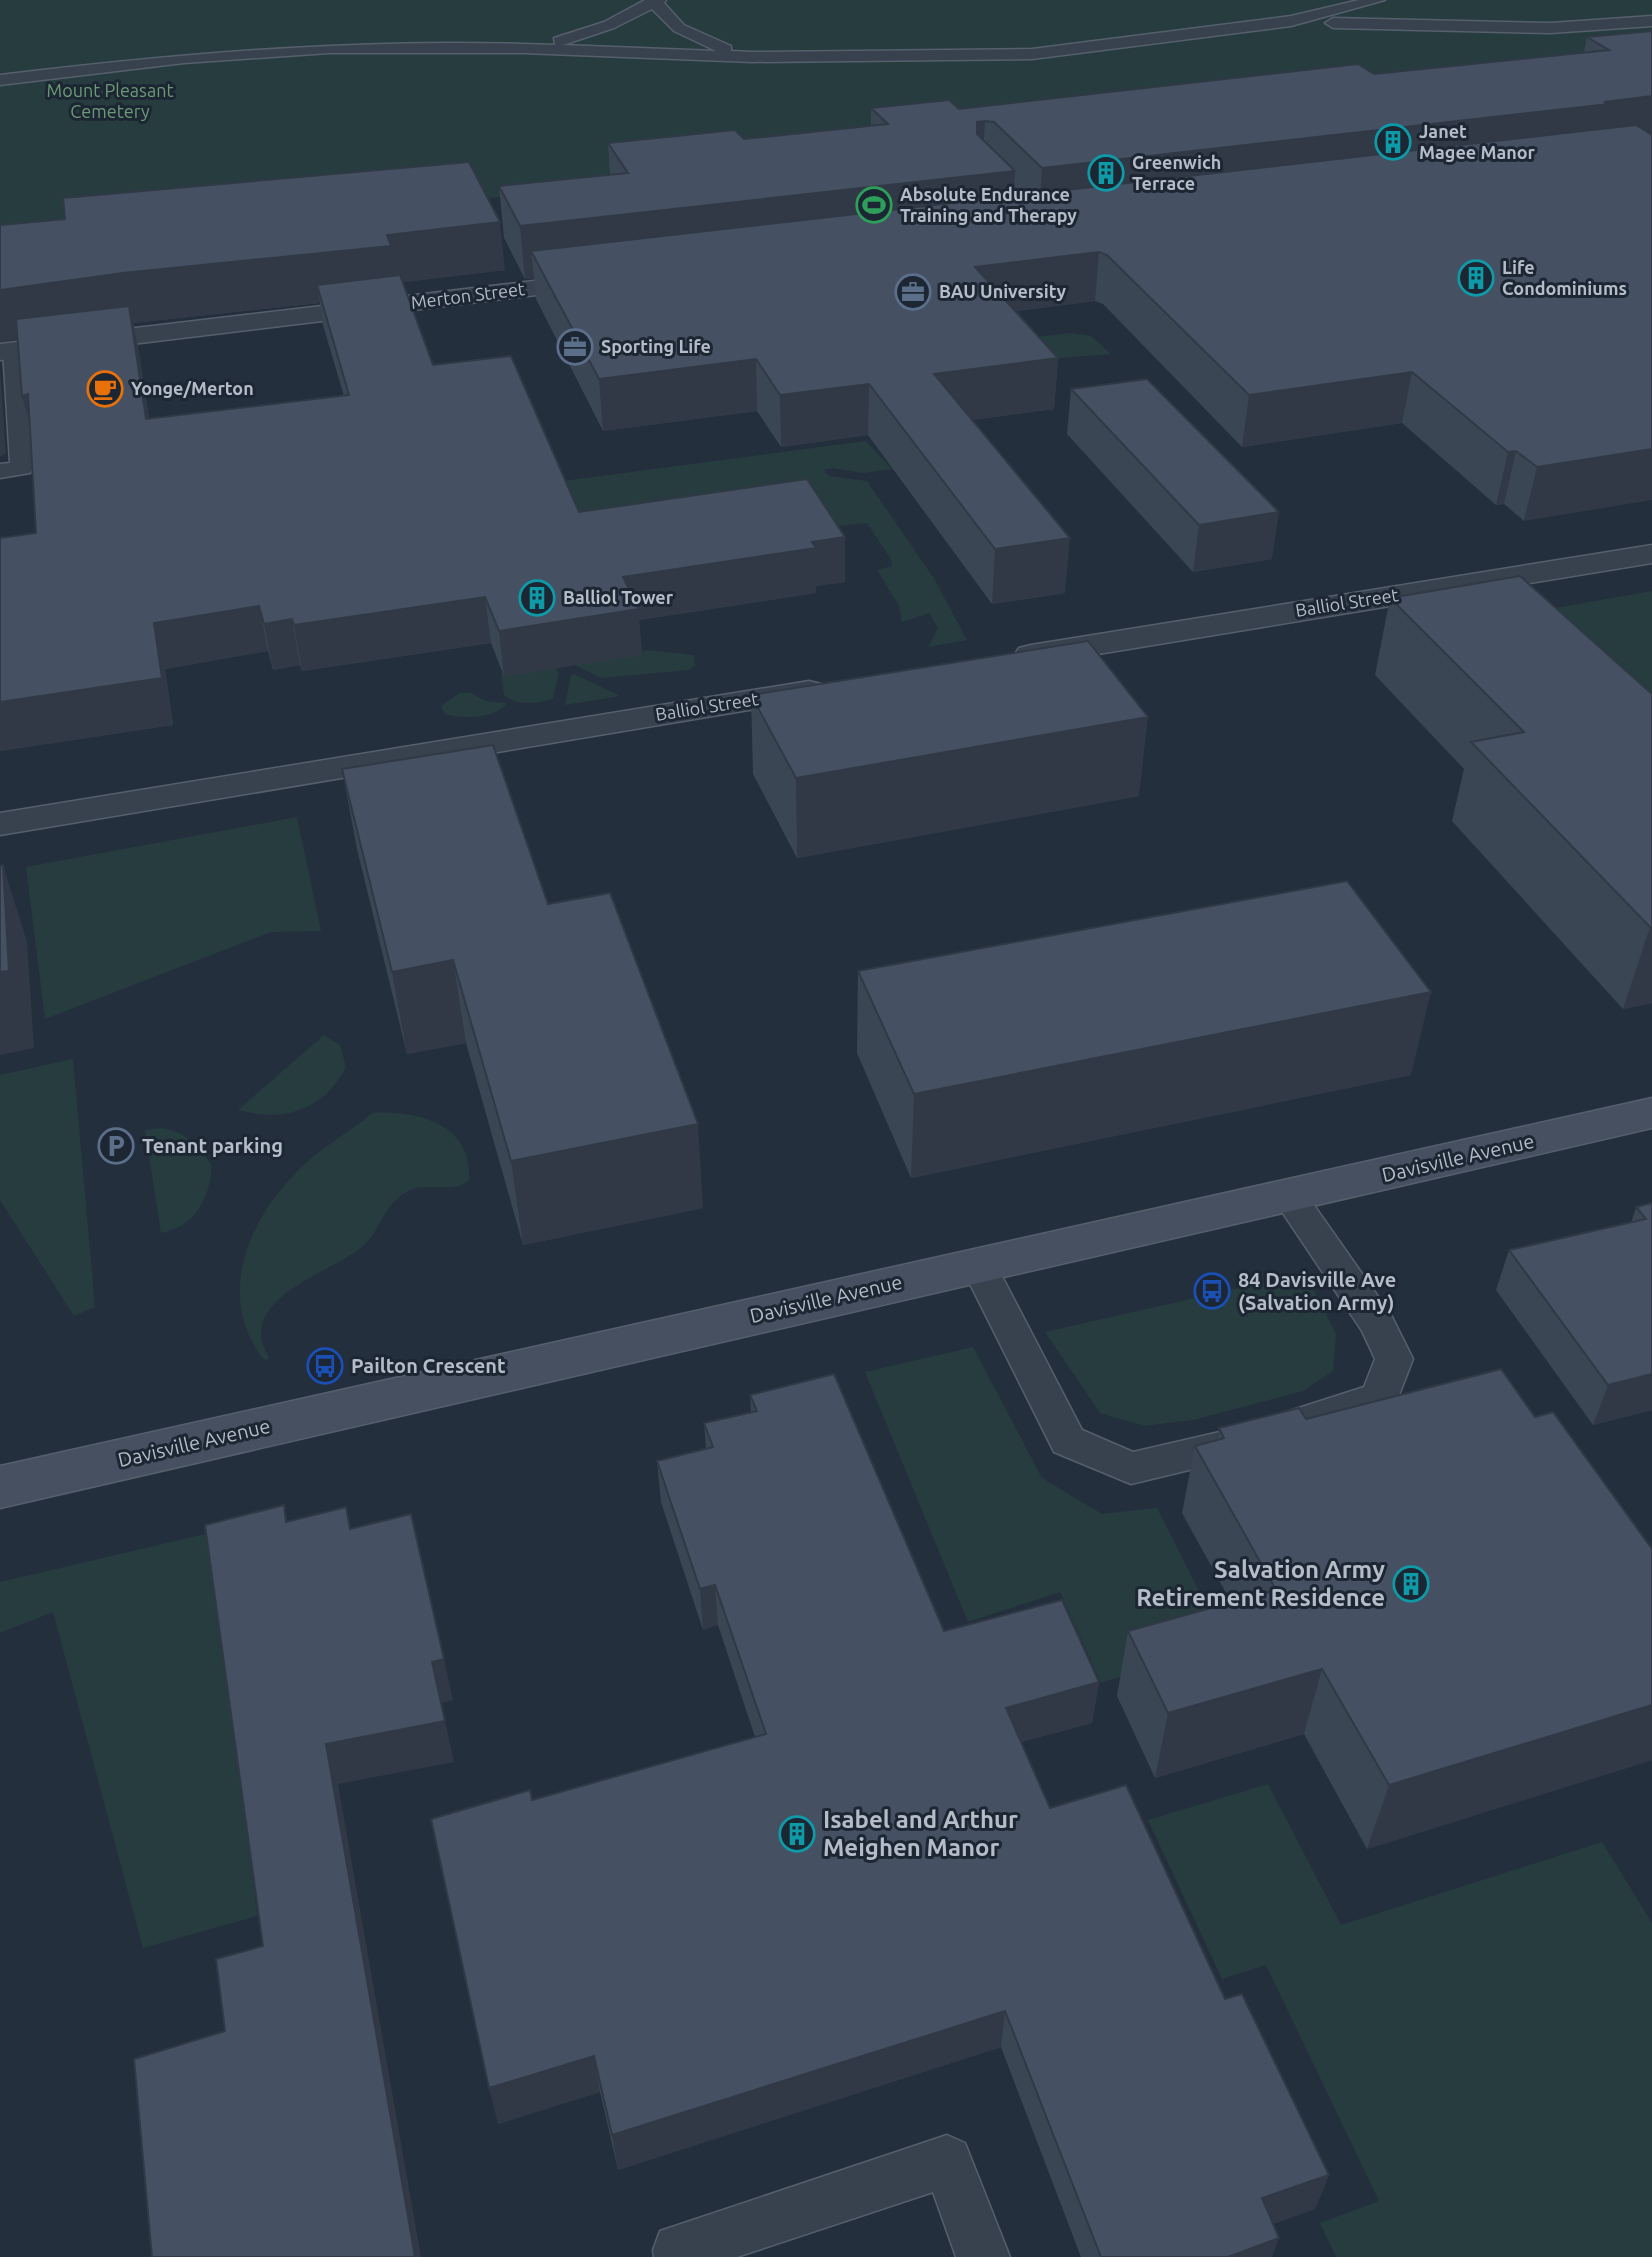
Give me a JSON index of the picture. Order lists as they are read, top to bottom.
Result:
{
  "streets": {
    "street": ["Merton Street", "Balliol Street", "Davisville Avenue"]
  },
  "parks": ["Mount Pleasant Cemetery"],
  "places": {
    "building": [
      "Janet Magee Manor",
      "Greenwich Terrace",
      "Life Condominiums",
      "Balliol Tower",
      "Salvation Army Retirement Residence",
      "Isabel and Arthur Meighen Manor"
    ],
    "sports": ["Absolute Endurance Training and Therapy"],
    "office": ["BAU University", "Sporting Life"],
    "cafe": ["Yonge/Merton"],
    "parking": ["Tenant parking"],
    "bus stop": ["84 Davisville Ave (Salvation Army)", "Pailton Crescent"]
  }
}
